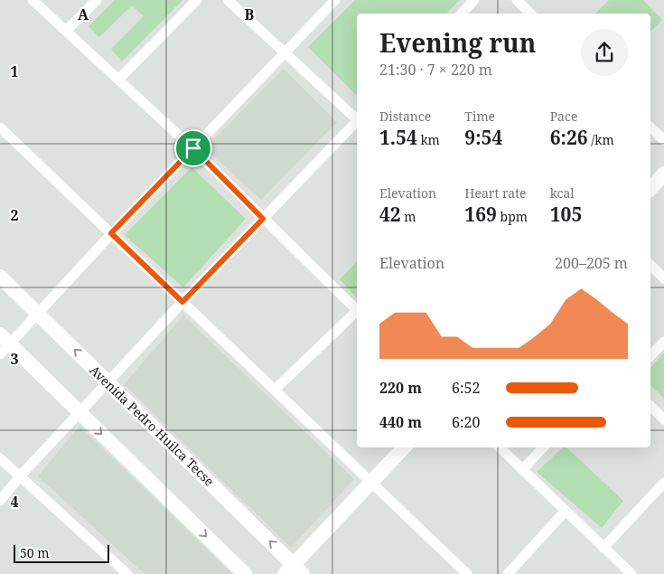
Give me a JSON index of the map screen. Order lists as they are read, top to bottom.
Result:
{
  "streets": {
    "main road": ["Avenida Pedro Huilca Tecse"]
  },
  "scale_bar": "50 m",
  "page": {
    "heading": ["Evening run", "21:30 · 7 × 220 m"],
    "stats": [
      ["Distance", "1.54 km"],
      ["Time", "9:54"],
      ["Pace", "6:26 /km"],
      ["Elevation", "42 m"],
      ["Heart rate", "169 bpm"],
      ["kcal", "105"]
    ],
    "chart": ["Elevation", "200–205 m"],
    "list": [
      {
        "name": "220 m",
        "note": "6:52"
      },
      {
        "name": "440 m",
        "note": "6:20"
      }
    ],
    "scale": "50 m"
  },
  "grid": {
    "columns": ["A", "B"],
    "rows": [
      "1",
      "2",
      "3",
      "4"
    ]
  }
}
